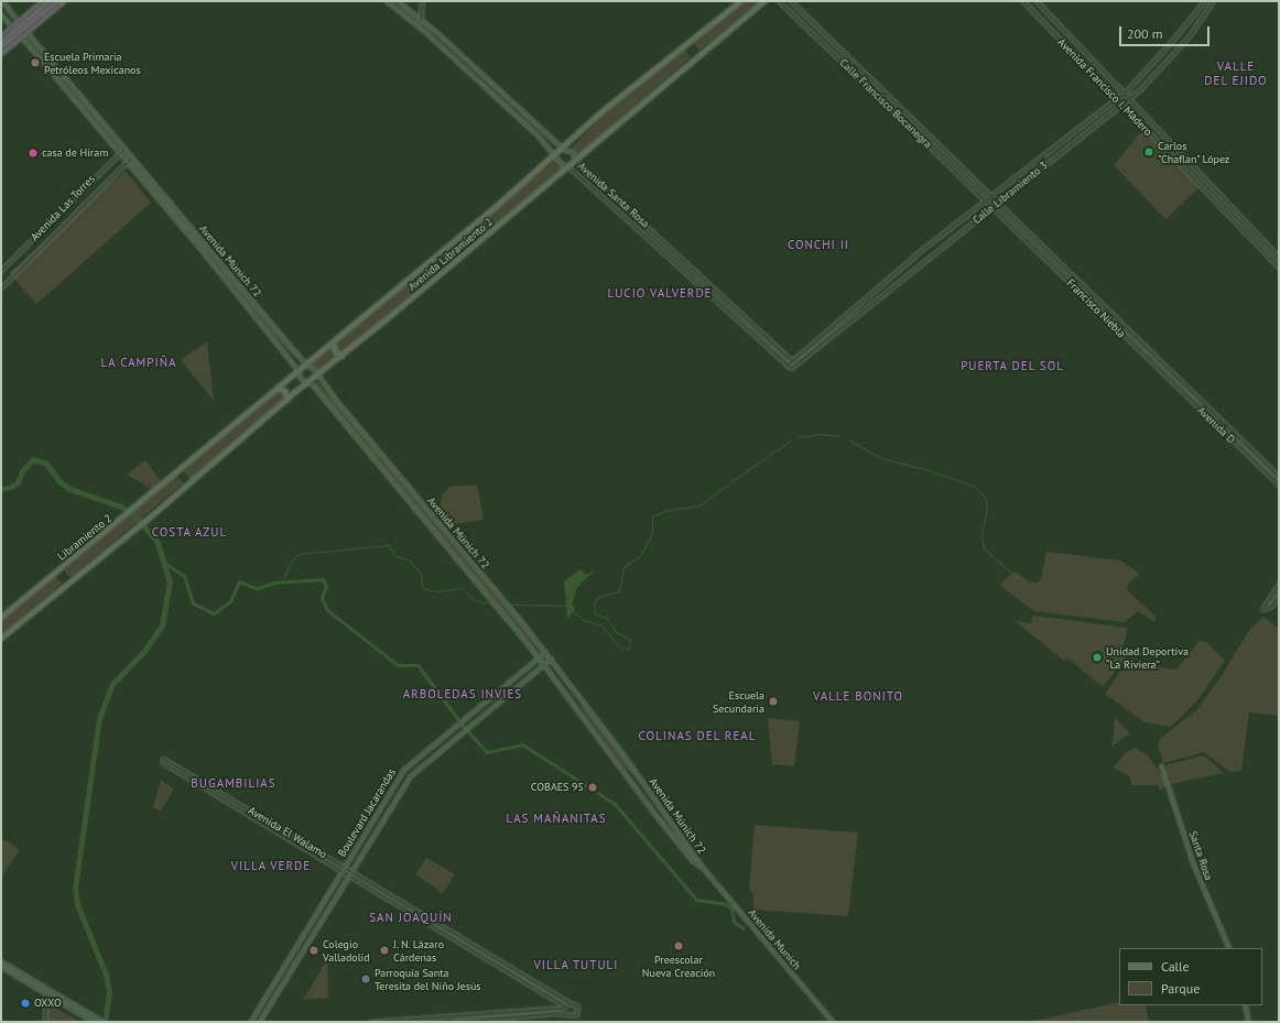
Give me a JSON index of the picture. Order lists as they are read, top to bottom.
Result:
{
  "streets": {
    "highway": ["Avenida Múnich 72"],
    "main road": [
      "Avenida Santa Rosa",
      "Avenida Libramiento 2",
      "Libramiento 2",
      "Boulevard Jacarandas",
      "Santa Rosa",
      "Avenida Munich"
    ],
    "street": [
      "Avenida Francisco I. Madero",
      "Calle Francisco Bocanegra",
      "Calle Libramiento 3",
      "Avenida Las Torres",
      "Francisco Niebla",
      "Avenida D",
      "Avenida El Walamo"
    ]
  },
  "crossings": [
    ["Avenida Francisco I. Madero", "Calle Libramiento 3"],
    ["Calle Francisco Bocanegra", "Calle Libramiento 3"],
    ["Calle Francisco Bocanegra", "Francisco Niebla"],
    ["Calle Libramiento 3", "Avenida Santa Rosa"],
    ["Calle Libramiento 3", "Francisco Niebla"],
    ["Avenida Santa Rosa", "Avenida Libramiento 2"],
    ["Avenida Las Torres", "Avenida Múnich 72"],
    ["Avenida Libramiento 2", "Avenida Múnich 72"],
    ["Avenida Libramiento 2", "Libramiento 2"],
    ["Avenida Múnich 72", "Boulevard Jacarandas"],
    ["Avenida Múnich 72", "Avenida Munich"],
    ["Francisco Niebla", "Avenida D"],
    ["Boulevard Jacarandas", "Avenida El Walamo"]
  ],
  "districts": [
    "VALLE DEL EJIDO",
    "CONCHI II",
    "LUCIO VALVERDE",
    "LA CAMPIÑA",
    "PUERTA DEL SOL",
    "COSTA AZUL",
    "ARBOLEDAS INVIES",
    "VALLE BONITO",
    "COLINAS DEL REAL",
    "BUGAMBILIAS",
    "LAS MAÑANITAS",
    "VILLA VERDE",
    "SAN JOAQUÍN",
    "VILLA TUTULI"
  ],
  "places": [
    "Escuela Primaria Petróleos Mexicanos",
    "Carlos \"Chaflan\" López",
    "casa de Hiram",
    "Unidad Deportiva “La Riviera”",
    "Escuela Secundaria",
    "COBAES 95",
    "Preescolar Nueva Creación",
    "Colegio Valladolid",
    "J. N. Lázaro Cárdenas",
    "Parroquía Santa Teresita del Niño Jesús",
    "OXXO"
  ],
  "legend": ["Calle", "Parque"],
  "scale_bar": "200 m"
}
